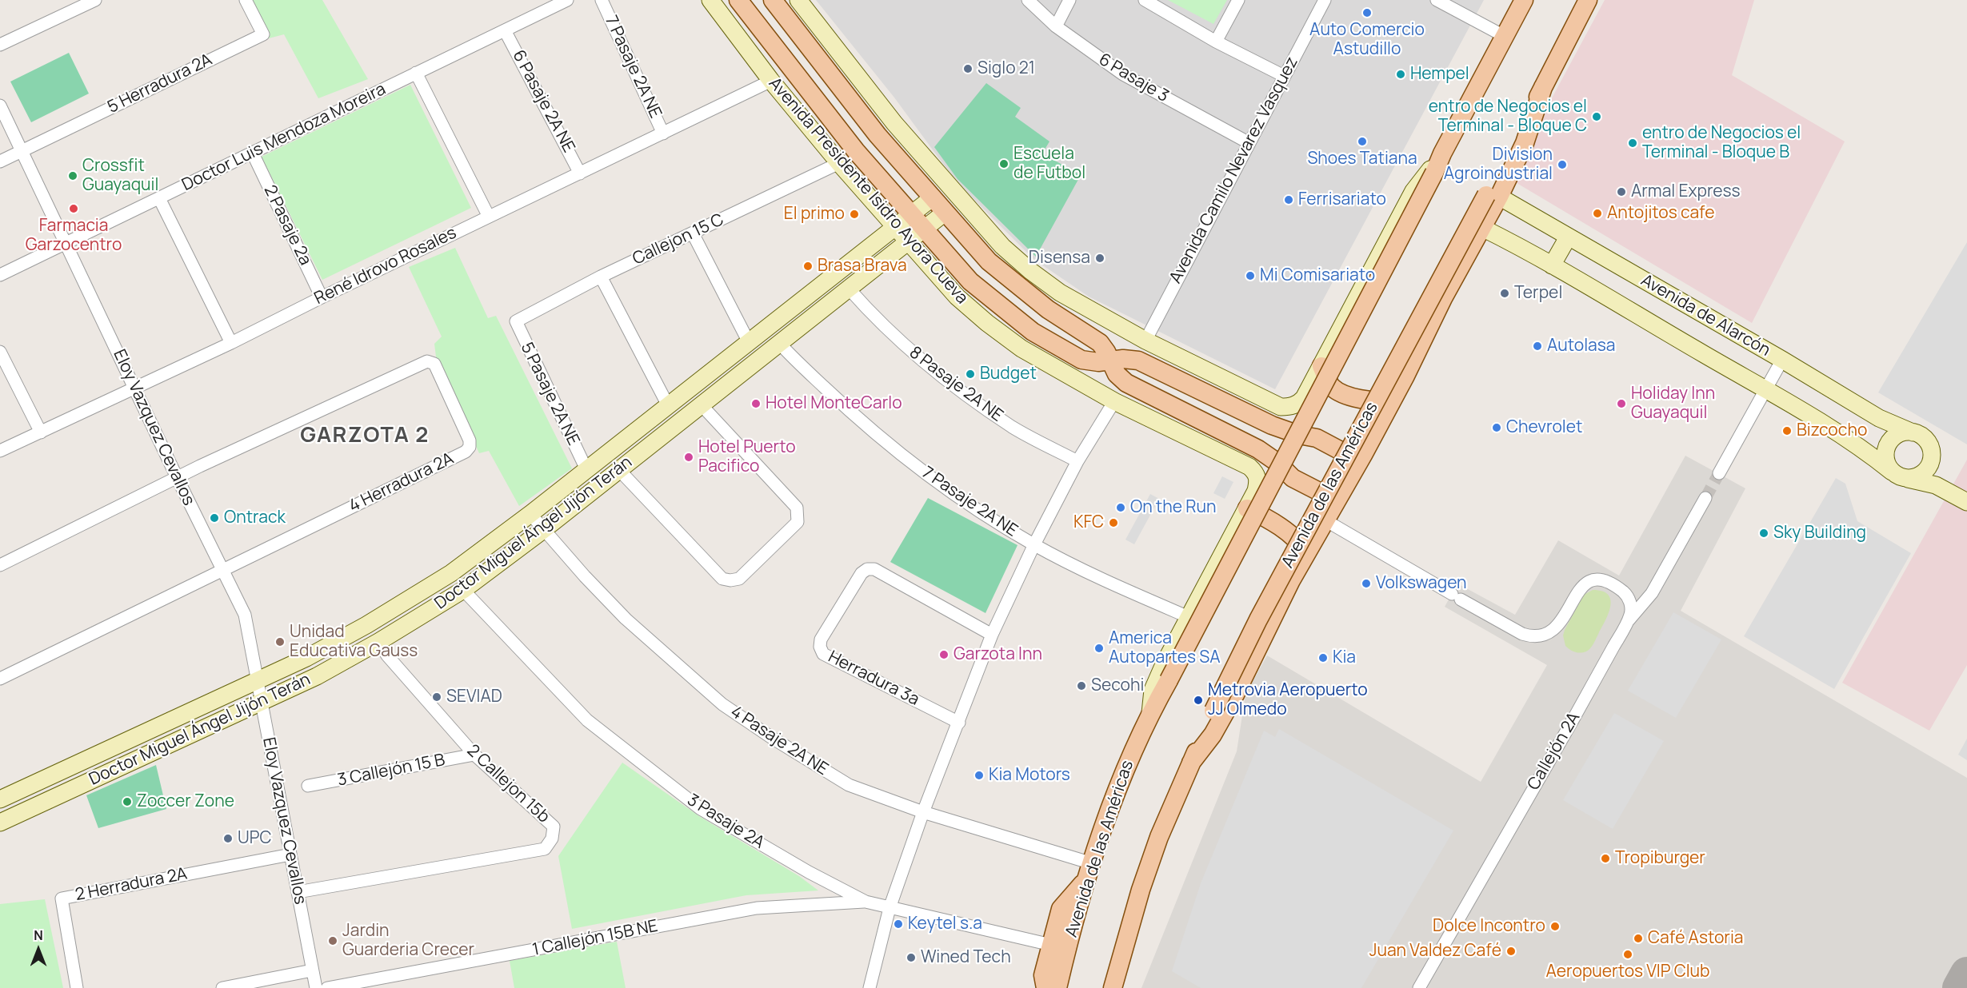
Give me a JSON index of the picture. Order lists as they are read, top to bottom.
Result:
{
  "streets": {
    "main road": [
      "Avenida Presidente Isidro Ayora Cueva",
      "Avenida de Alarcón",
      "Avenida de las Américas",
      "Doctor Miguel Ángel Jijón Terán"
    ],
    "street": [
      "7 Pasaje 2A NE",
      "6 Pasaje 3",
      "5 Herradura 2A",
      "6 Pasaje 2A NE",
      "Doctor Luis Mendoza Moreira",
      "Avenida Camilo Nevarez Vasquez",
      "2 Pasaje 2a",
      "Callejon 15 C",
      "René Idrovo Rosales",
      "8 Pasaje 2A NE",
      "5 Pasaje 2A NE",
      "Eloy Vazquez Cevallos",
      "4 Herradura 2A",
      "Herradura 3a",
      "4 Pasaje 2A NE",
      "Callejón 2A",
      "3 Callejón 15 B",
      "2 Callejon 15b",
      "3 Pasaje 2A",
      "2 Herradura 2A",
      "1 Callejón 15B NE"
    ]
  },
  "crossings": [
    ["7 Pasaje 2A NE", "René Idrovo Rosales"],
    ["7 Pasaje 2A NE", "Avenida de las Américas"],
    ["7 Pasaje 2A NE", "Doctor Miguel Ángel Jijón Terán"],
    ["6 Pasaje 3", "Avenida Camilo Nevarez Vasquez"],
    ["5 Herradura 2A", "Eloy Vazquez Cevallos"],
    ["6 Pasaje 2A NE", "Doctor Luis Mendoza Moreira"],
    ["6 Pasaje 2A NE", "René Idrovo Rosales"],
    ["Doctor Luis Mendoza Moreira", "2 Pasaje 2a"],
    ["Doctor Luis Mendoza Moreira", "Eloy Vazquez Cevallos"],
    ["Avenida Camilo Nevarez Vasquez", "Avenida de las Américas"],
    ["Avenida Presidente Isidro Ayora Cueva", "Callejon 15 C"],
    ["Avenida Presidente Isidro Ayora Cueva", "René Idrovo Rosales"],
    ["Avenida Presidente Isidro Ayora Cueva", "Avenida de las Américas"],
    ["Avenida Presidente Isidro Ayora Cueva", "Doctor Miguel Ángel Jijón Terán"],
    ["2 Pasaje 2a", "René Idrovo Rosales"],
    ["Callejon 15 C", "5 Pasaje 2A NE"],
    ["René Idrovo Rosales", "Eloy Vazquez Cevallos"],
    ["Avenida de Alarcón", "Avenida de las Américas"],
    ["8 Pasaje 2A NE", "Doctor Miguel Ángel Jijón Terán"],
    ["5 Pasaje 2A NE", "Doctor Miguel Ángel Jijón Terán"],
    ["Eloy Vazquez Cevallos", "4 Herradura 2A"],
    ["Eloy Vazquez Cevallos", "Doctor Miguel Ángel Jijón Terán"],
    ["Eloy Vazquez Cevallos", "2 Callejon 15b"],
    ["Eloy Vazquez Cevallos", "2 Herradura 2A"],
    ["Avenida de las Américas", "4 Pasaje 2A NE"],
    ["Doctor Miguel Ángel Jijón Terán", "4 Pasaje 2A NE"],
    ["Doctor Miguel Ángel Jijón Terán", "2 Callejon 15b"],
    ["Doctor Miguel Ángel Jijón Terán", "3 Pasaje 2A"],
    ["3 Callejón 15 B", "2 Callejon 15b"],
    ["3 Pasaje 2A", "1 Callejón 15B NE"]
  ],
  "districts": ["GARZOTA 2"],
  "places": [
    "Auto Comercio Astudillo",
    "Siglo 21",
    "Hempel",
    "entro de Negocios el Terminal - Bloque C",
    "Shoes Tatiana",
    "entro de Negocios el Terminal - Bloque B",
    "Escuela de Futbol",
    "Division Agroindustrial",
    "Crossfit Guayaquil",
    "Armal Express",
    "Ferrisariato",
    "Farmacia Garzocentro",
    "Antojitos cafe",
    "El primo",
    "Disensa",
    "Brasa Brava",
    "Mi Comisariato",
    "Terpel",
    "Autolasa",
    "Budget",
    "Hotel MonteCarlo",
    "Holiday Inn Guayaquil",
    "Chevrolet",
    "Bizcocho",
    "Hotel Puerto Pacifico",
    "On the Run",
    "Ontrack",
    "KFC",
    "Sky Building",
    "Volkswagen",
    "Unidad Educativa Gauss",
    "America Autopartes SA",
    "Garzota Inn",
    "Kia",
    "Secohi",
    "SEVIAD",
    "Metrovia Aeropuerto JJ Olmedo",
    "Kia Motors",
    "Zoccer Zone",
    "UPC",
    "Tropiburger",
    "Keytel s.a",
    "Dolce Incontro",
    "Café Astoria",
    "Jardin Guarderia Crecer",
    "Juan Valdez Café",
    "Aeropuertos VIP Club",
    "Wined Tech"
  ],
  "north": "top"
}
